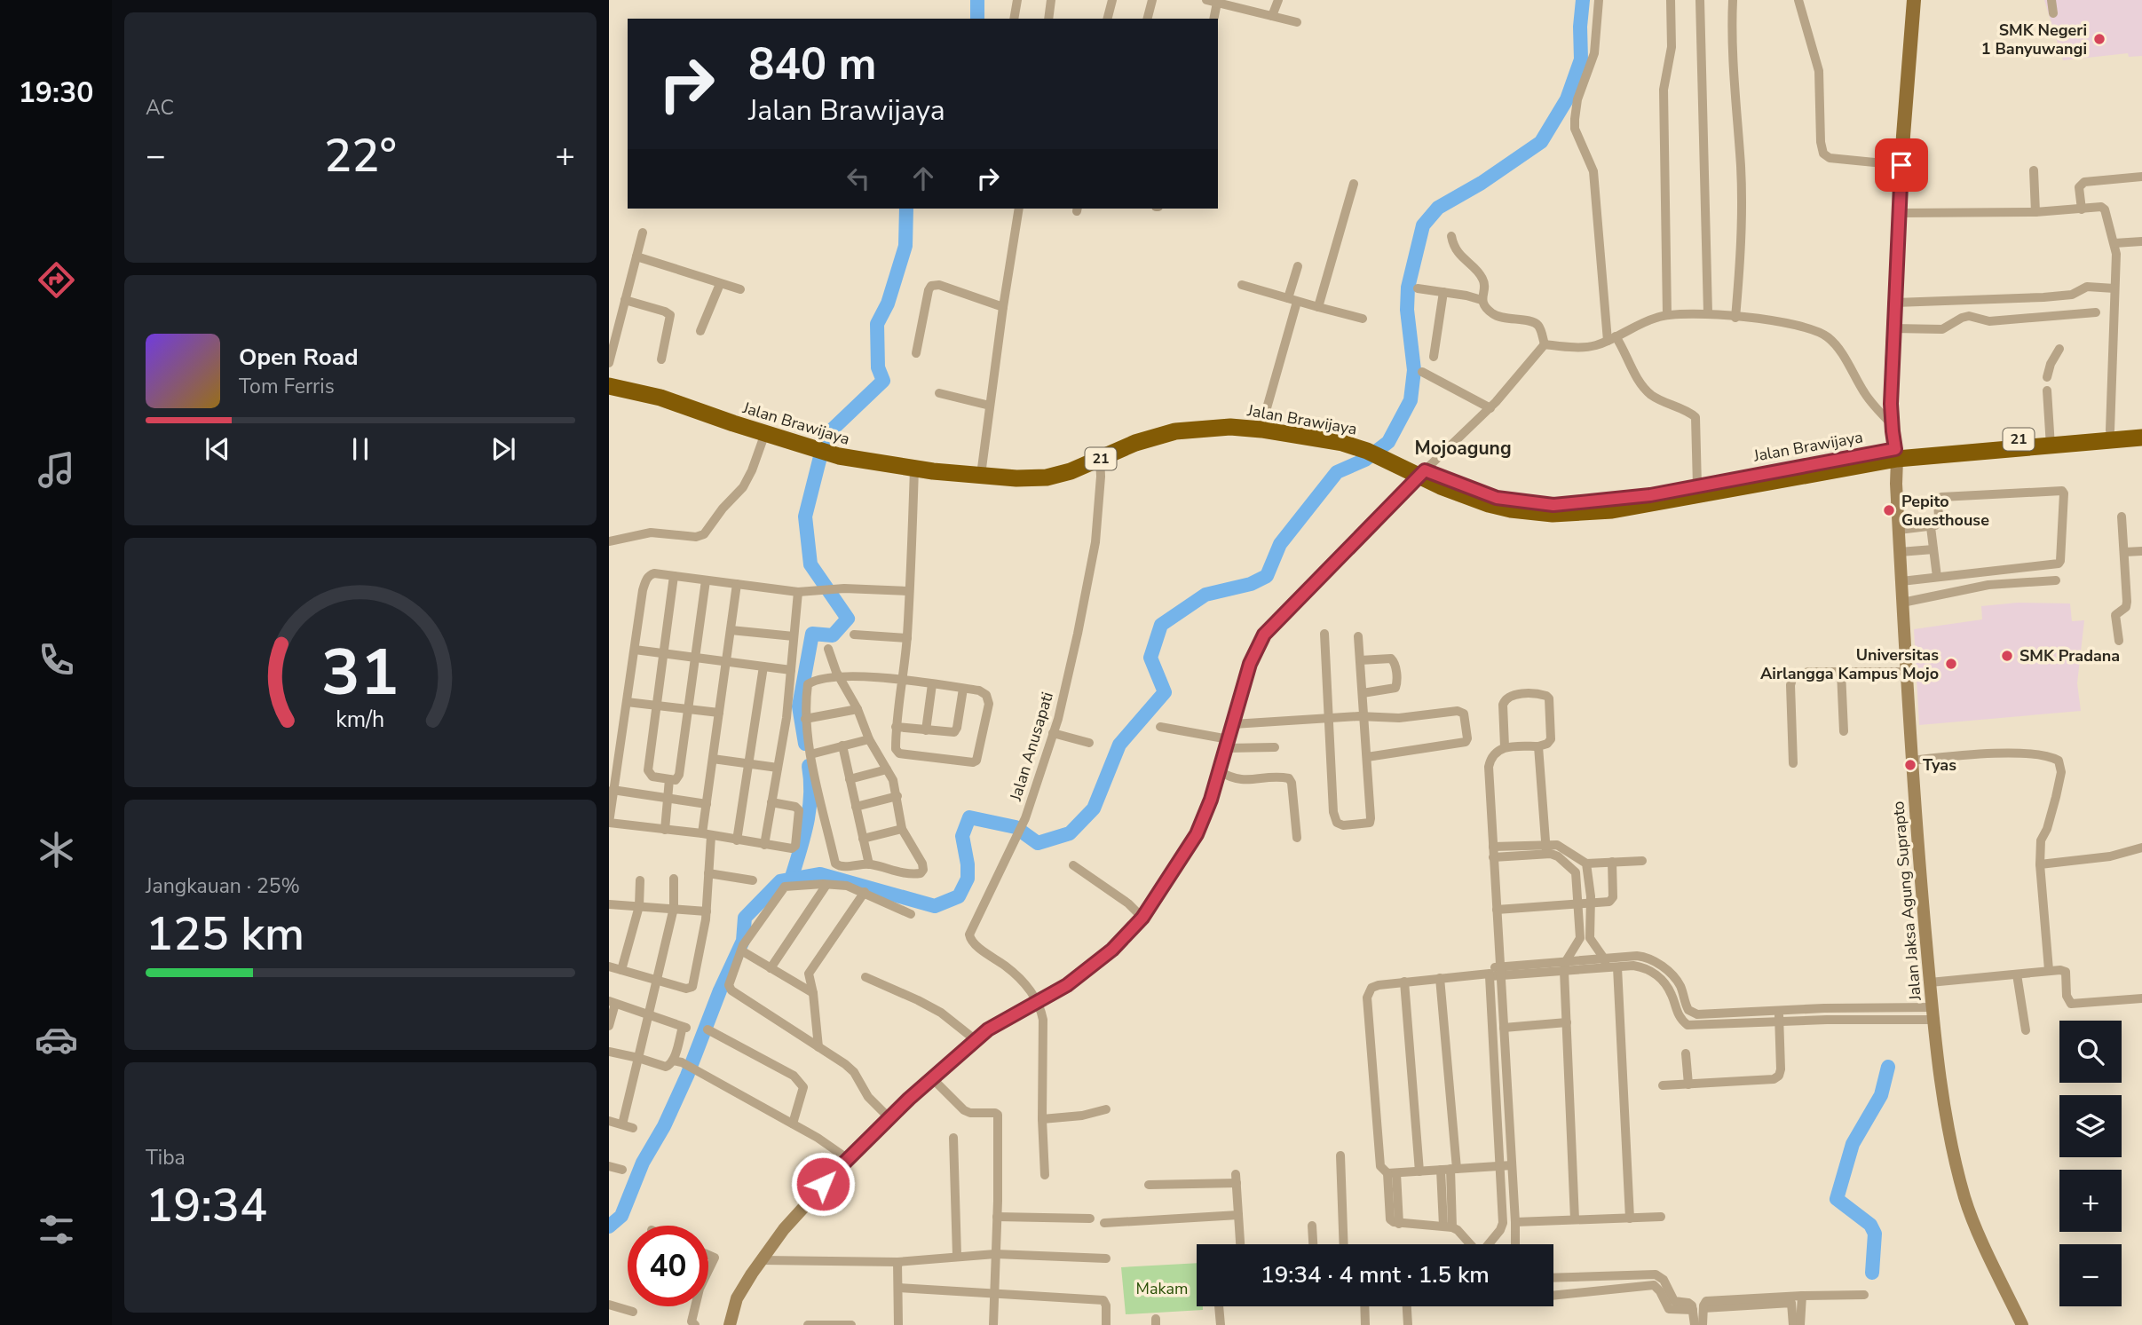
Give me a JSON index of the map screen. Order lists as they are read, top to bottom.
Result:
{
  "streets": {
    "highway": ["Jalan Brawijaya", "21"],
    "street": ["Jalan Anusapati", "Jalan Jaksa Agung Suprapto"]
  },
  "crossings": [
    ["Jalan Brawijaya", "21"],
    ["Jalan Brawijaya", "Jalan Anusapati"],
    ["Jalan Brawijaya", "Jalan Jaksa Agung Suprapto"],
    ["21", "Jalan Jaksa Agung Suprapto"]
  ],
  "districts": ["Mojoagung"],
  "parks": ["Makam"],
  "places": [
    "SMK Negeri 1 Banyuwangi",
    "Pepito Guesthouse",
    "SMK Pradana",
    "Universitas Airlangga Kampus Mojo",
    "Tyas"
  ],
  "page": {
    "tabs": "19:30",
    "tile": [
      "AC",
      ["Jangkauan · 25%", "125 km"],
      ["Tiba", "19:34"]
    ],
    "turn": ["840 m", "Jalan Brawijaya"],
    "heat": ["−", "22°", "+"],
    "song": ["Open Road", "Tom Ferris"],
    "map_buttons": ["+", "−"],
    "limit": "40",
    "trip": "19:34 · 4 mnt · 1.5 km",
    "gauge": ["31", "km/h"]
  }
}
